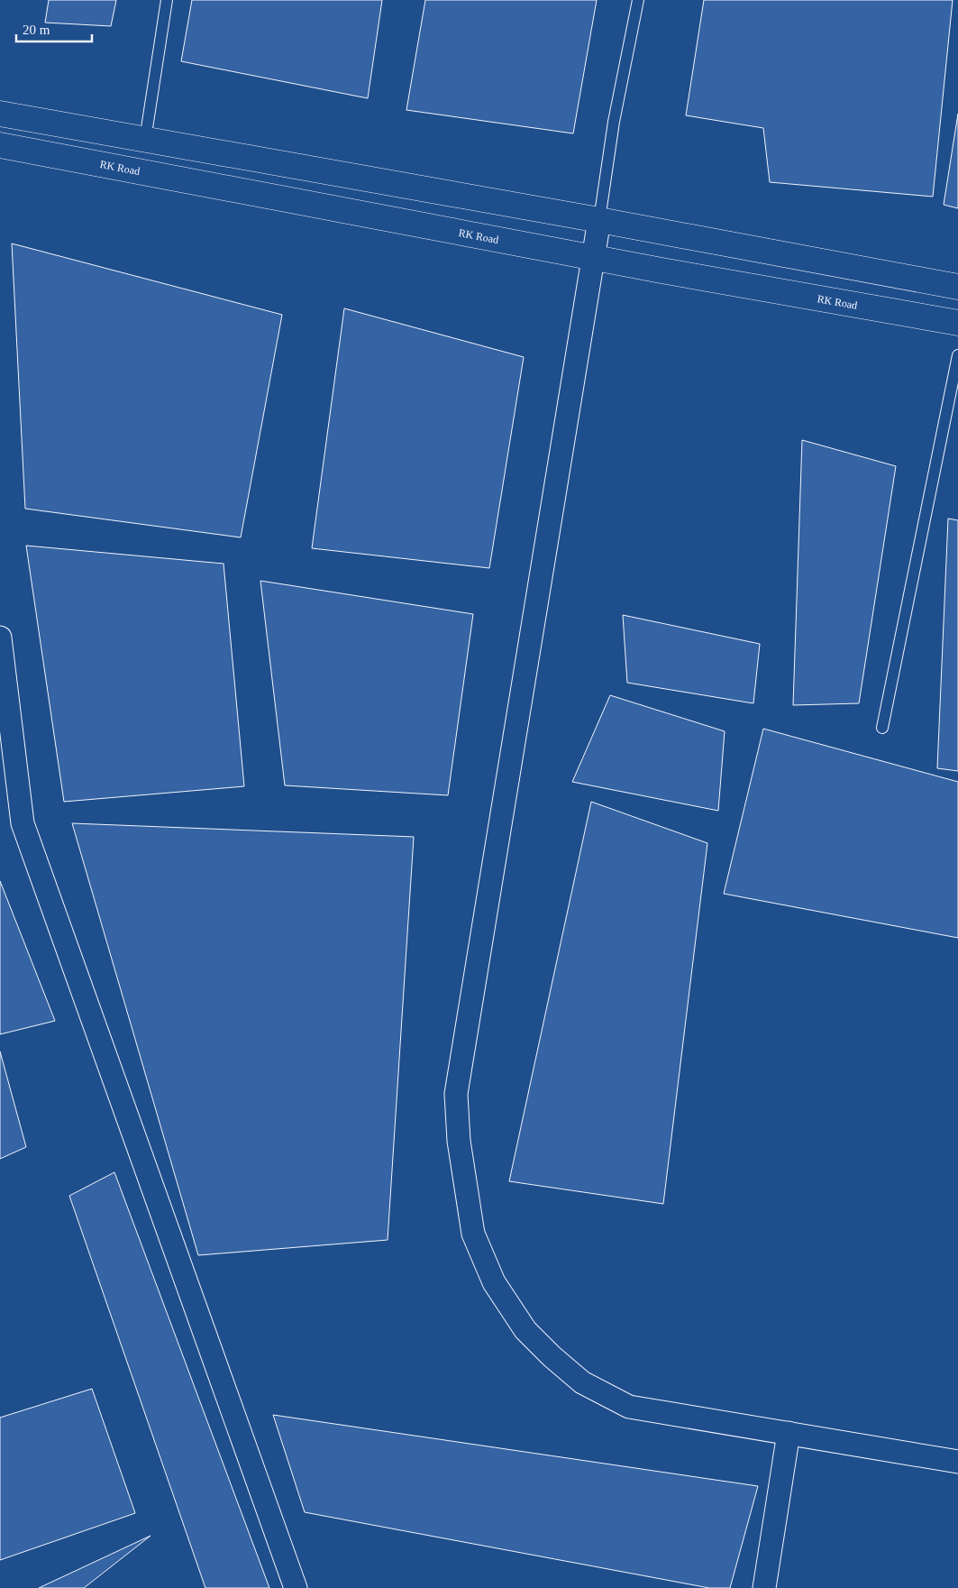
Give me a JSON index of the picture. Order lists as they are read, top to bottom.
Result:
{
  "streets": {
    "street": ["RK Road"]
  },
  "scale_bar": "20 m"
}
